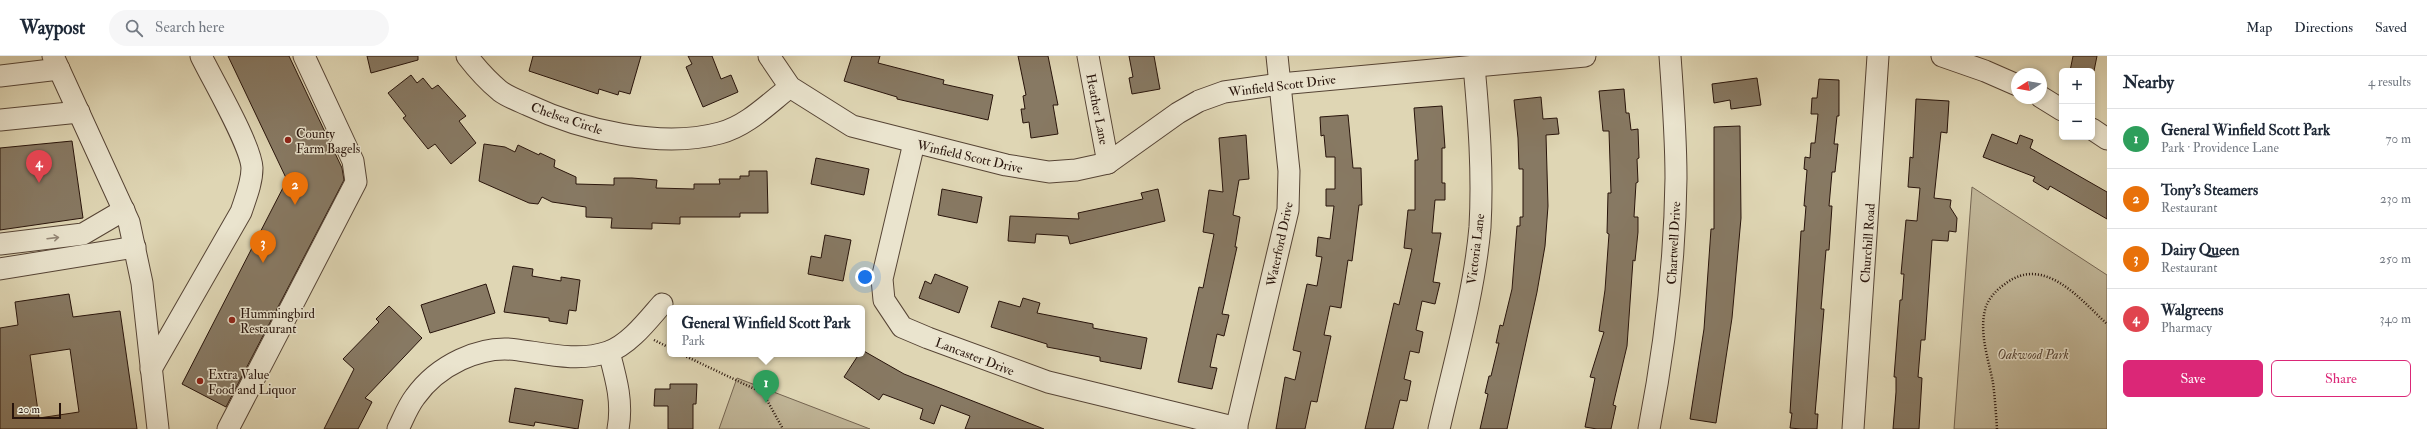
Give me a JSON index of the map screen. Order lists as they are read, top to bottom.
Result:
{
  "streets": {
    "street": [
      "Winfield Scott Drive",
      "Heather Lane",
      "Chelsea Circle",
      "Chartwell Drive",
      "Churchill Road",
      "Waterford Drive",
      "Victoria Lane",
      "Lancaster Drive"
    ]
  },
  "crossings": [
    ["Winfield Scott Drive", "Heather Lane"],
    ["Winfield Scott Drive", "Chelsea Circle"],
    ["Winfield Scott Drive", "Waterford Drive"],
    ["Winfield Scott Drive", "Victoria Lane"],
    ["Winfield Scott Drive", "Lancaster Drive"],
    ["Waterford Drive", "Lancaster Drive"]
  ],
  "parks": ["Oakwood Park"],
  "places": ["County Farm Bagels", "Hummingbird Restaurant", "Extra Value Food and Liquor"],
  "scale_bar": "20 m",
  "north": "left",
  "page": {
    "header": "Waypost",
    "search": "Search here",
    "nav": ["Map", "Directions", "Saved"],
    "heading": ["Nearby", "4 results"],
    "map_buttons": ["+", "−"],
    "list": [
      {
        "mark": "1",
        "name": "General Winfield Scott Park",
        "note": "Park · Providence Lane",
        "value": "70 m"
      },
      {
        "mark": "2",
        "name": "Tony's Steamers",
        "note": "Restaurant",
        "value": "230 m"
      },
      {
        "mark": "3",
        "name": "Dairy Queen",
        "note": "Restaurant",
        "value": "250 m"
      },
      {
        "mark": "4",
        "name": "Walgreens",
        "note": "Pharmacy",
        "value": "340 m"
      }
    ],
    "pins": [
      "4",
      "2",
      "3",
      "1"
    ],
    "popup": ["General Winfield Scott Park", "Park"],
    "buttons": ["Save", "Share"],
    "scale": "20 m"
  }
}
